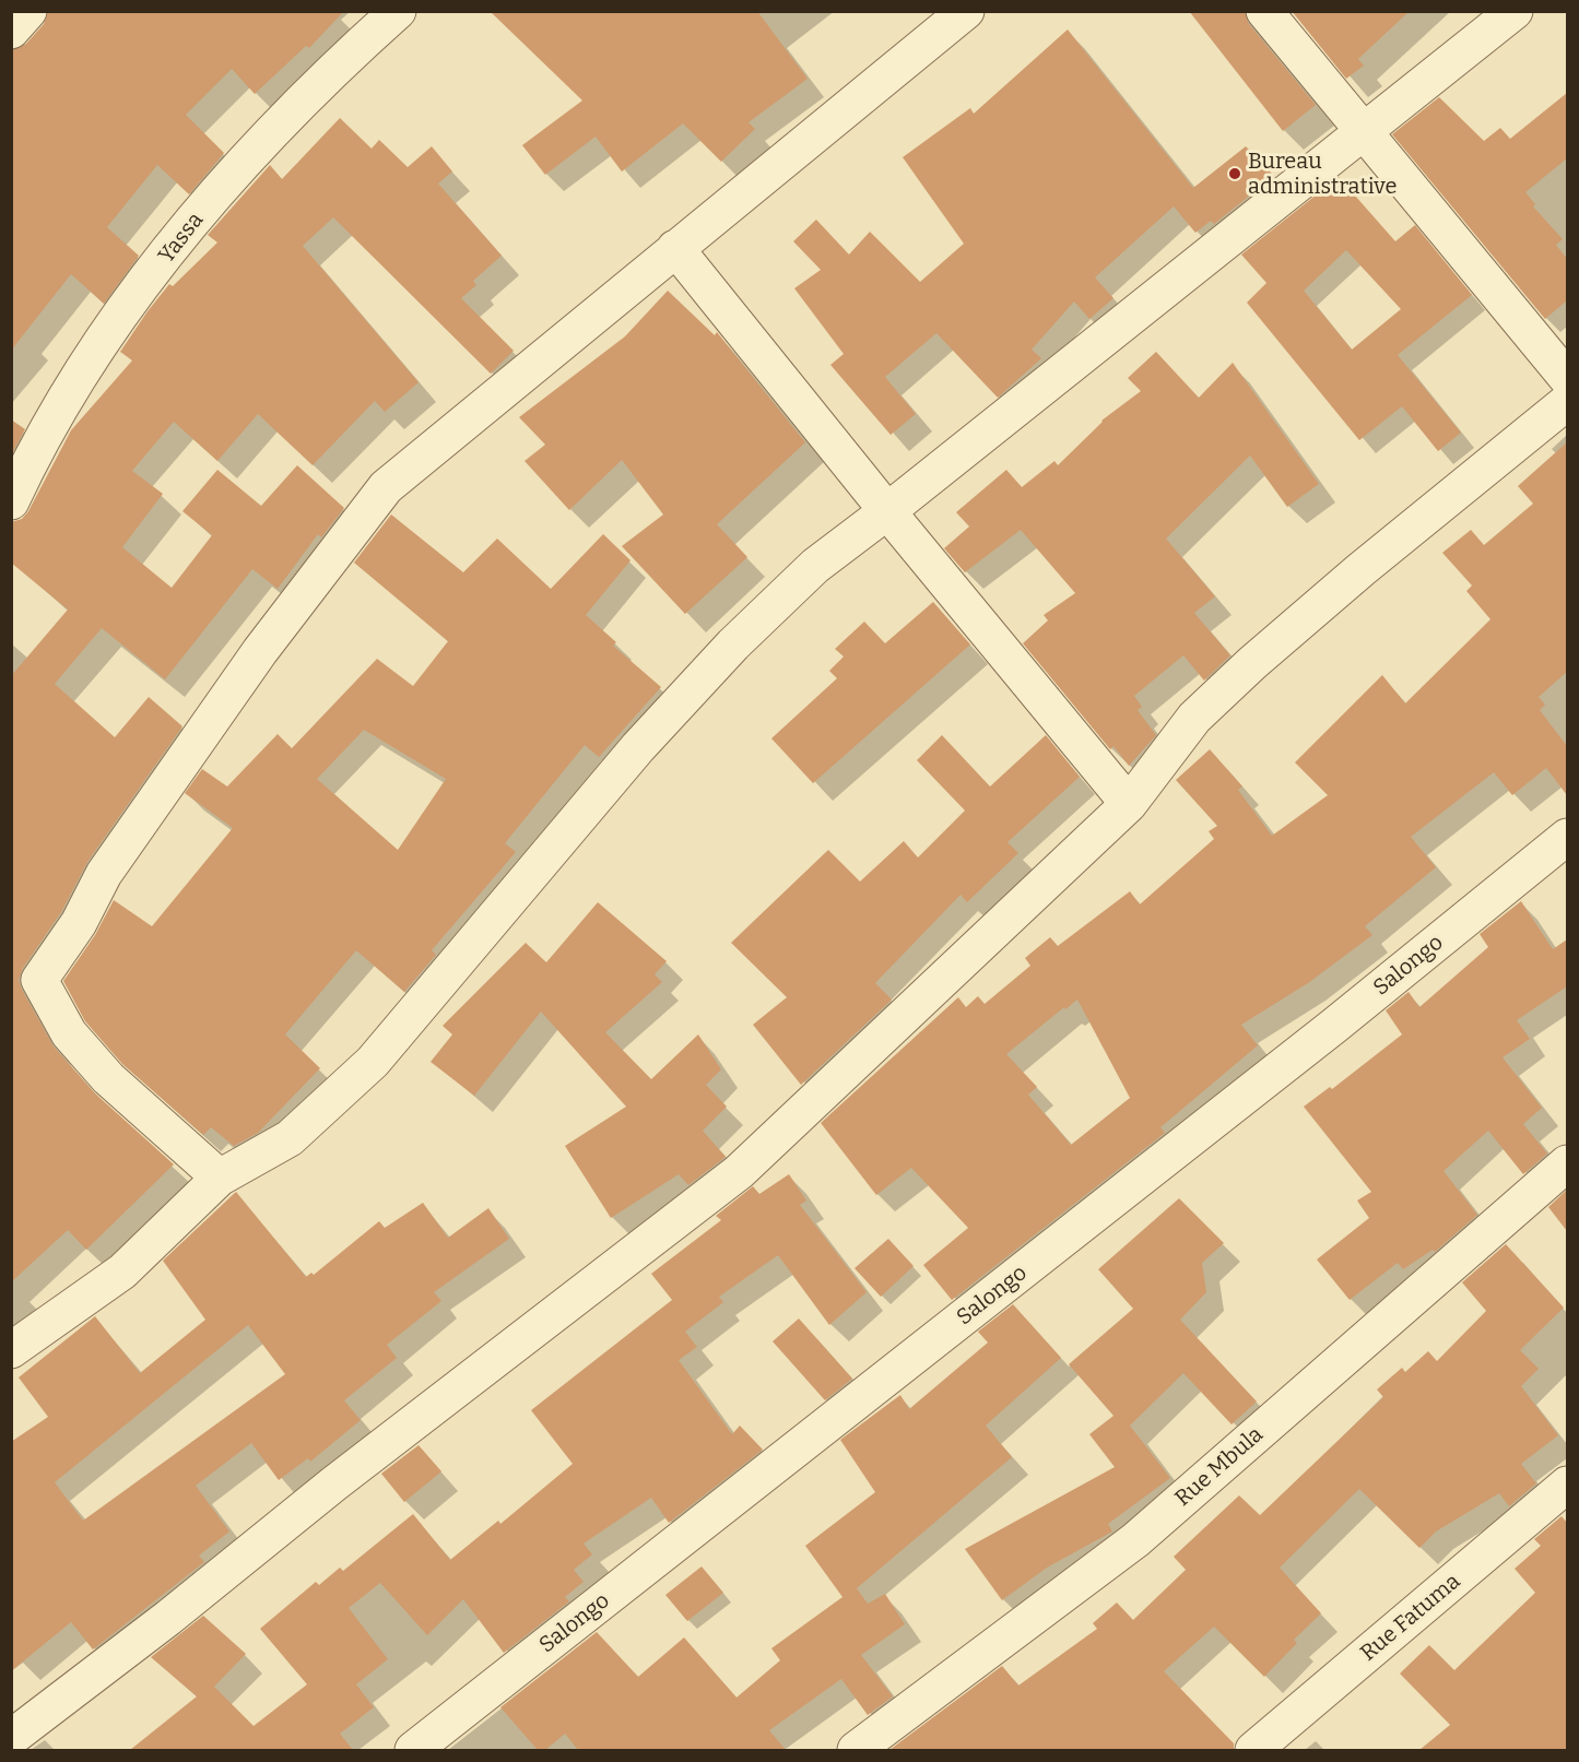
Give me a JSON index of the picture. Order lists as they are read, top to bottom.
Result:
{
  "streets": {
    "street": [
      "Yassa",
      "Salongo",
      "Rue Mbula",
      "Rue Fatuma"
    ]
  },
  "places": ["Bureau administrative"]
}
